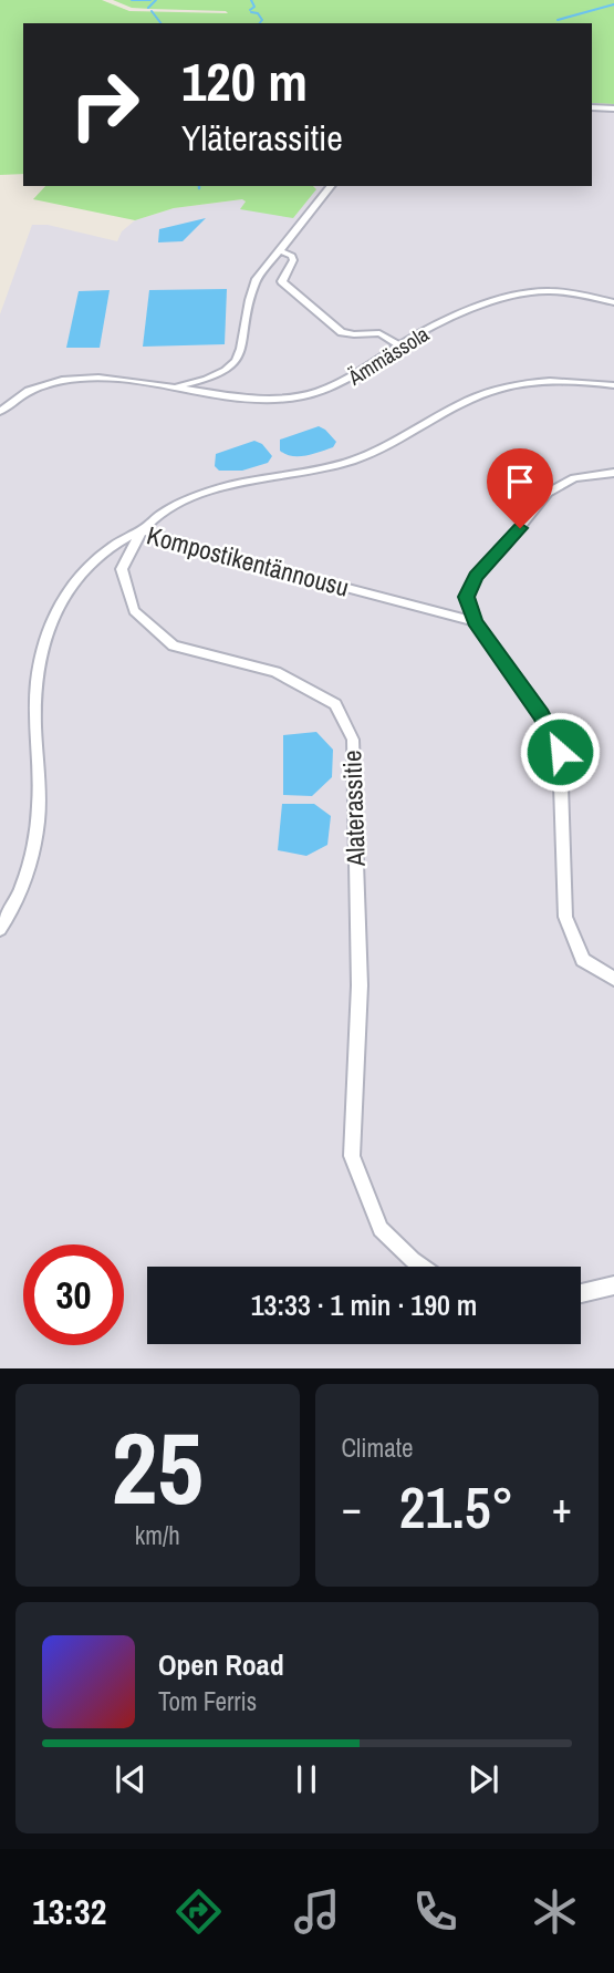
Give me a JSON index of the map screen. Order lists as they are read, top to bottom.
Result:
{
  "streets": {
    "street": ["Ämmässola", "Kompostikentännousu", "Alaterassitie"]
  },
  "crossings": [
    ["Kompostikentännousu", "Alaterassitie"]
  ],
  "page": {
    "turn": ["120 m", "Yläterassitie"],
    "limit": "30",
    "trip": "13:33 · 1 min · 190 m",
    "tile": [
      ["25", "km/h"],
      "Climate"
    ],
    "heat": ["−", "21.5°", "+"],
    "song": ["Open Road", "Tom Ferris"],
    "tabs": "13:32"
  }
}
